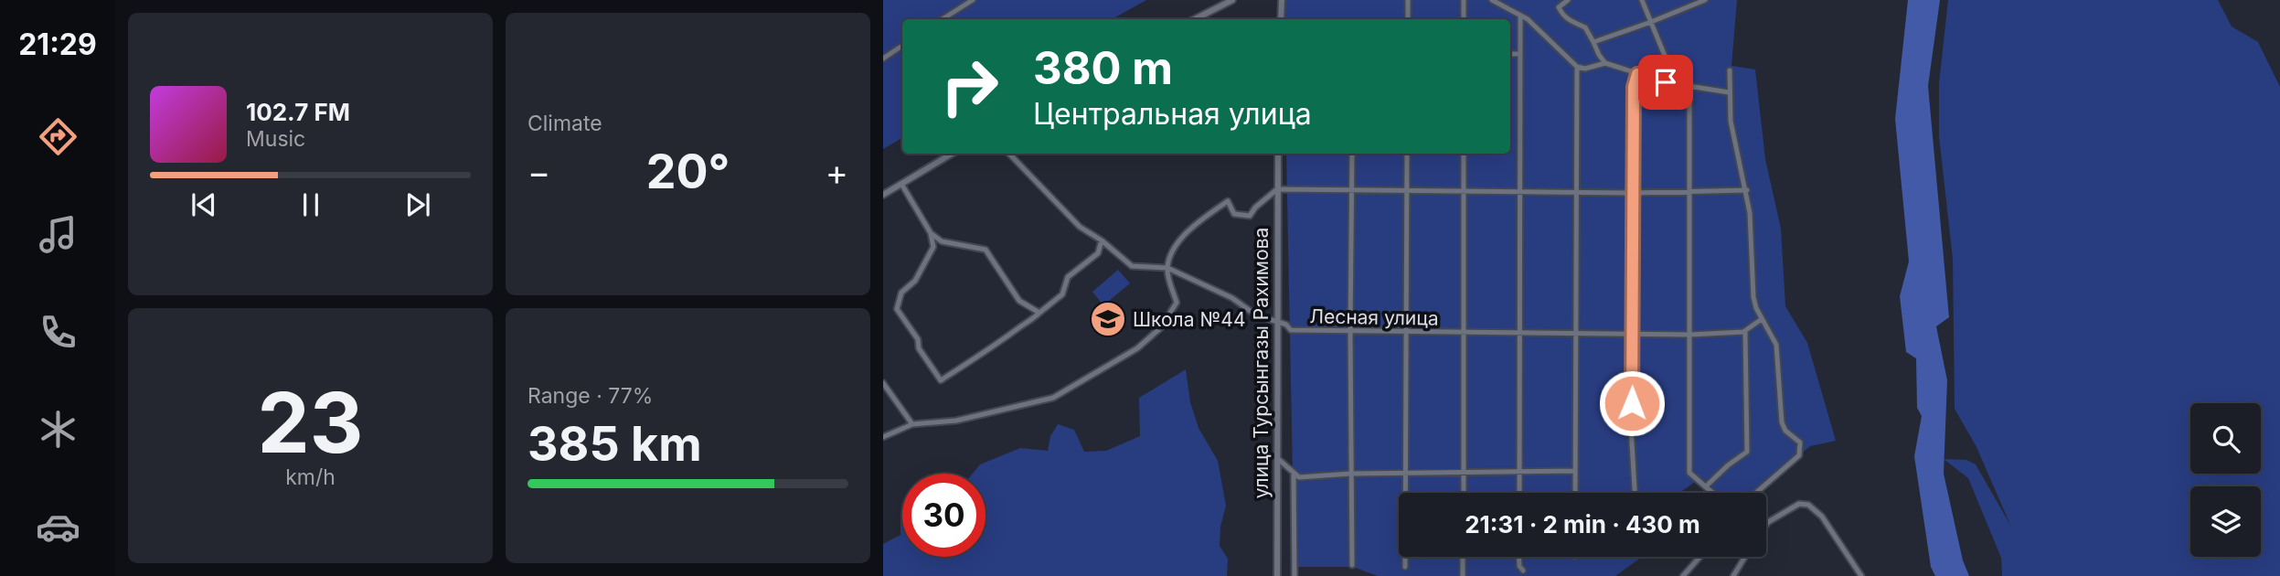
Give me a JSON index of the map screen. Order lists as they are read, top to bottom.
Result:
{
  "streets": {
    "street": ["Лесная улица", "улица Турсынгазы Рахимова"]
  },
  "crossings": [
    ["Лесная улица", "улица Турсынгазы Рахимова"]
  ],
  "places": {
    "school or university": ["Школа №44"]
  },
  "page": {
    "tabs": "21:29",
    "tile": [
      "Climate",
      ["23", "km/h"],
      ["Range · 77%", "385 km"]
    ],
    "turn": ["380 m", "Центральная улица"],
    "song": ["102.7 FM", "Music"],
    "heat": ["−", "20°", "+"],
    "limit": "30",
    "trip": "21:31 · 2 min · 430 m"
  }
}
